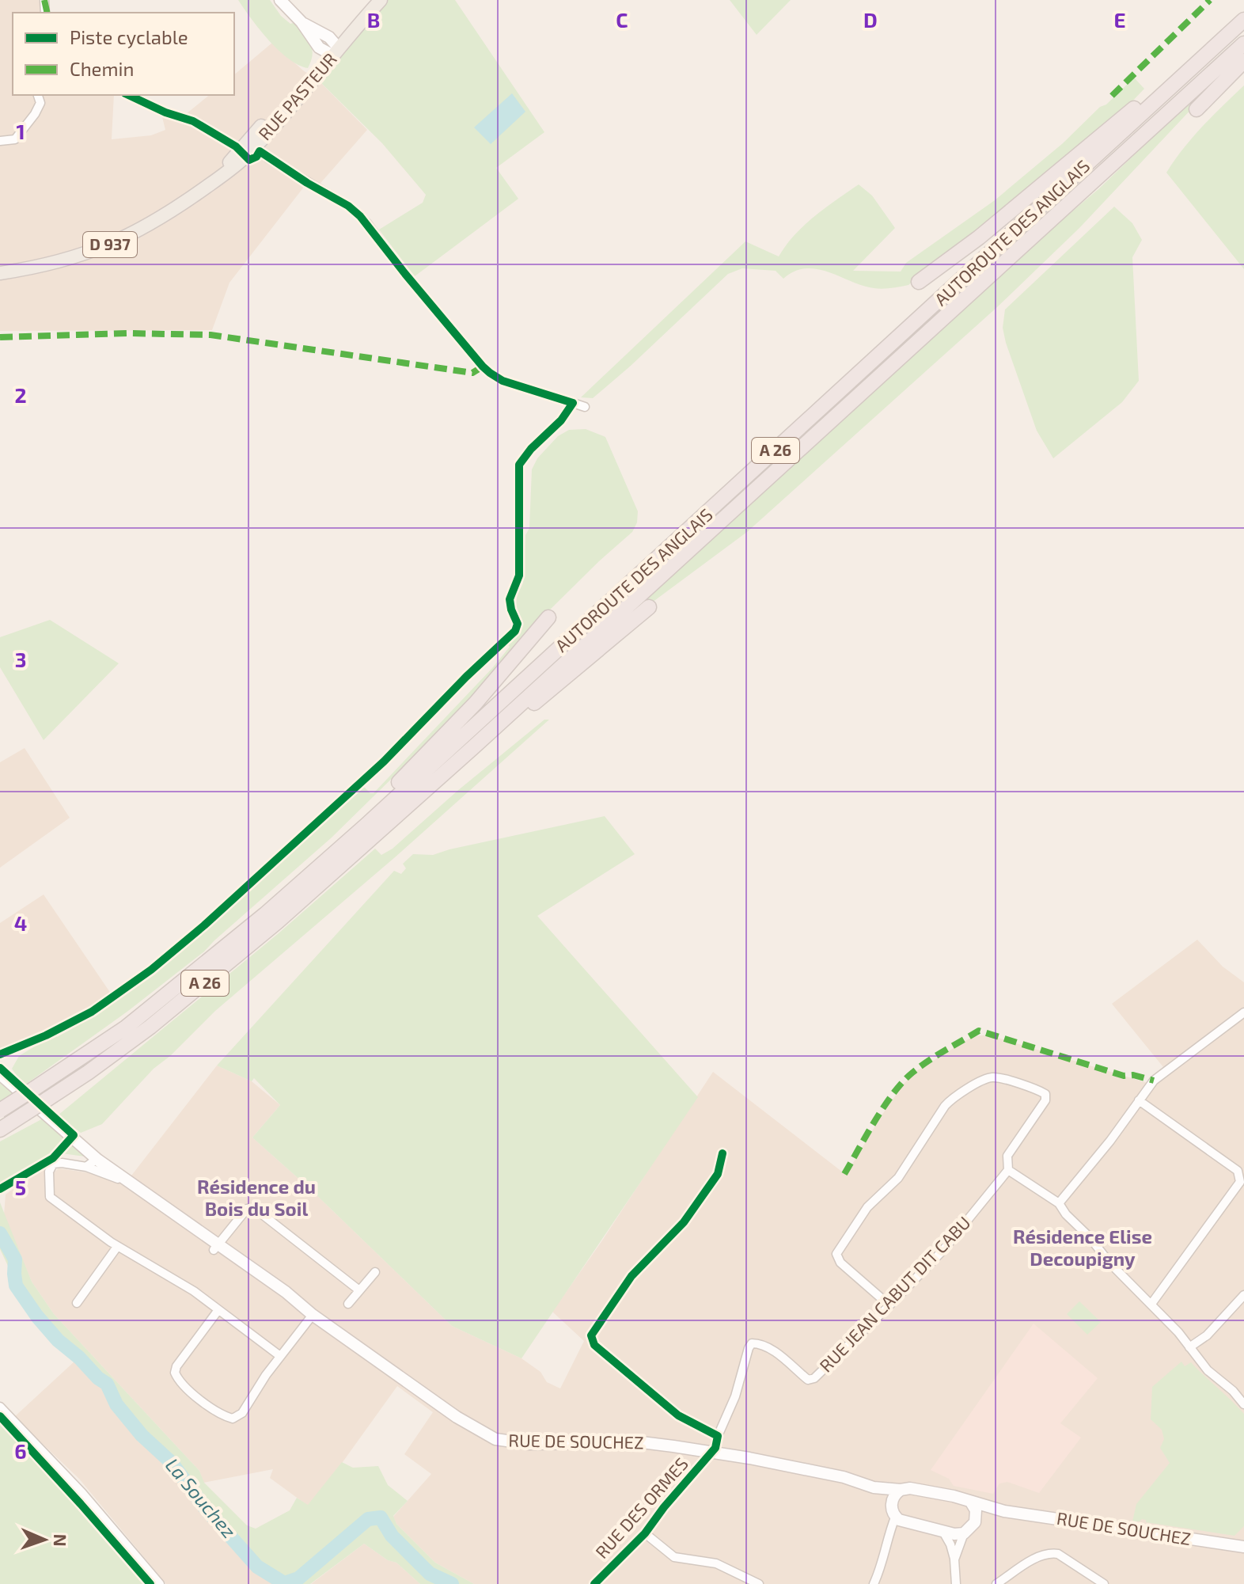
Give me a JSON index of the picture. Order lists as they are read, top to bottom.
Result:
{
  "streets": {
    "highway": ["AUTOROUTE DES ANGLAIS", "A 26"],
    "main road": ["RUE PASTEUR", "D 937", "RUE DE SOUCHEZ"],
    "street": ["RUE JEAN CABUT DIT CABU", "RUE DES ORMES"]
  },
  "crossings": [
    ["RUE DE SOUCHEZ", "RUE DES ORMES"]
  ],
  "districts": ["Résidence du Bois du Soil", "Résidence Elise Decoupigny"],
  "water": ["La Souchez"],
  "legend": ["Piste cyclable", "Chemin"],
  "north": "right",
  "grid": {
    "columns": [
      "B",
      "C",
      "D",
      "E"
    ],
    "rows": [
      "1",
      "2",
      "3",
      "4",
      "5",
      "6"
    ]
  }
}
